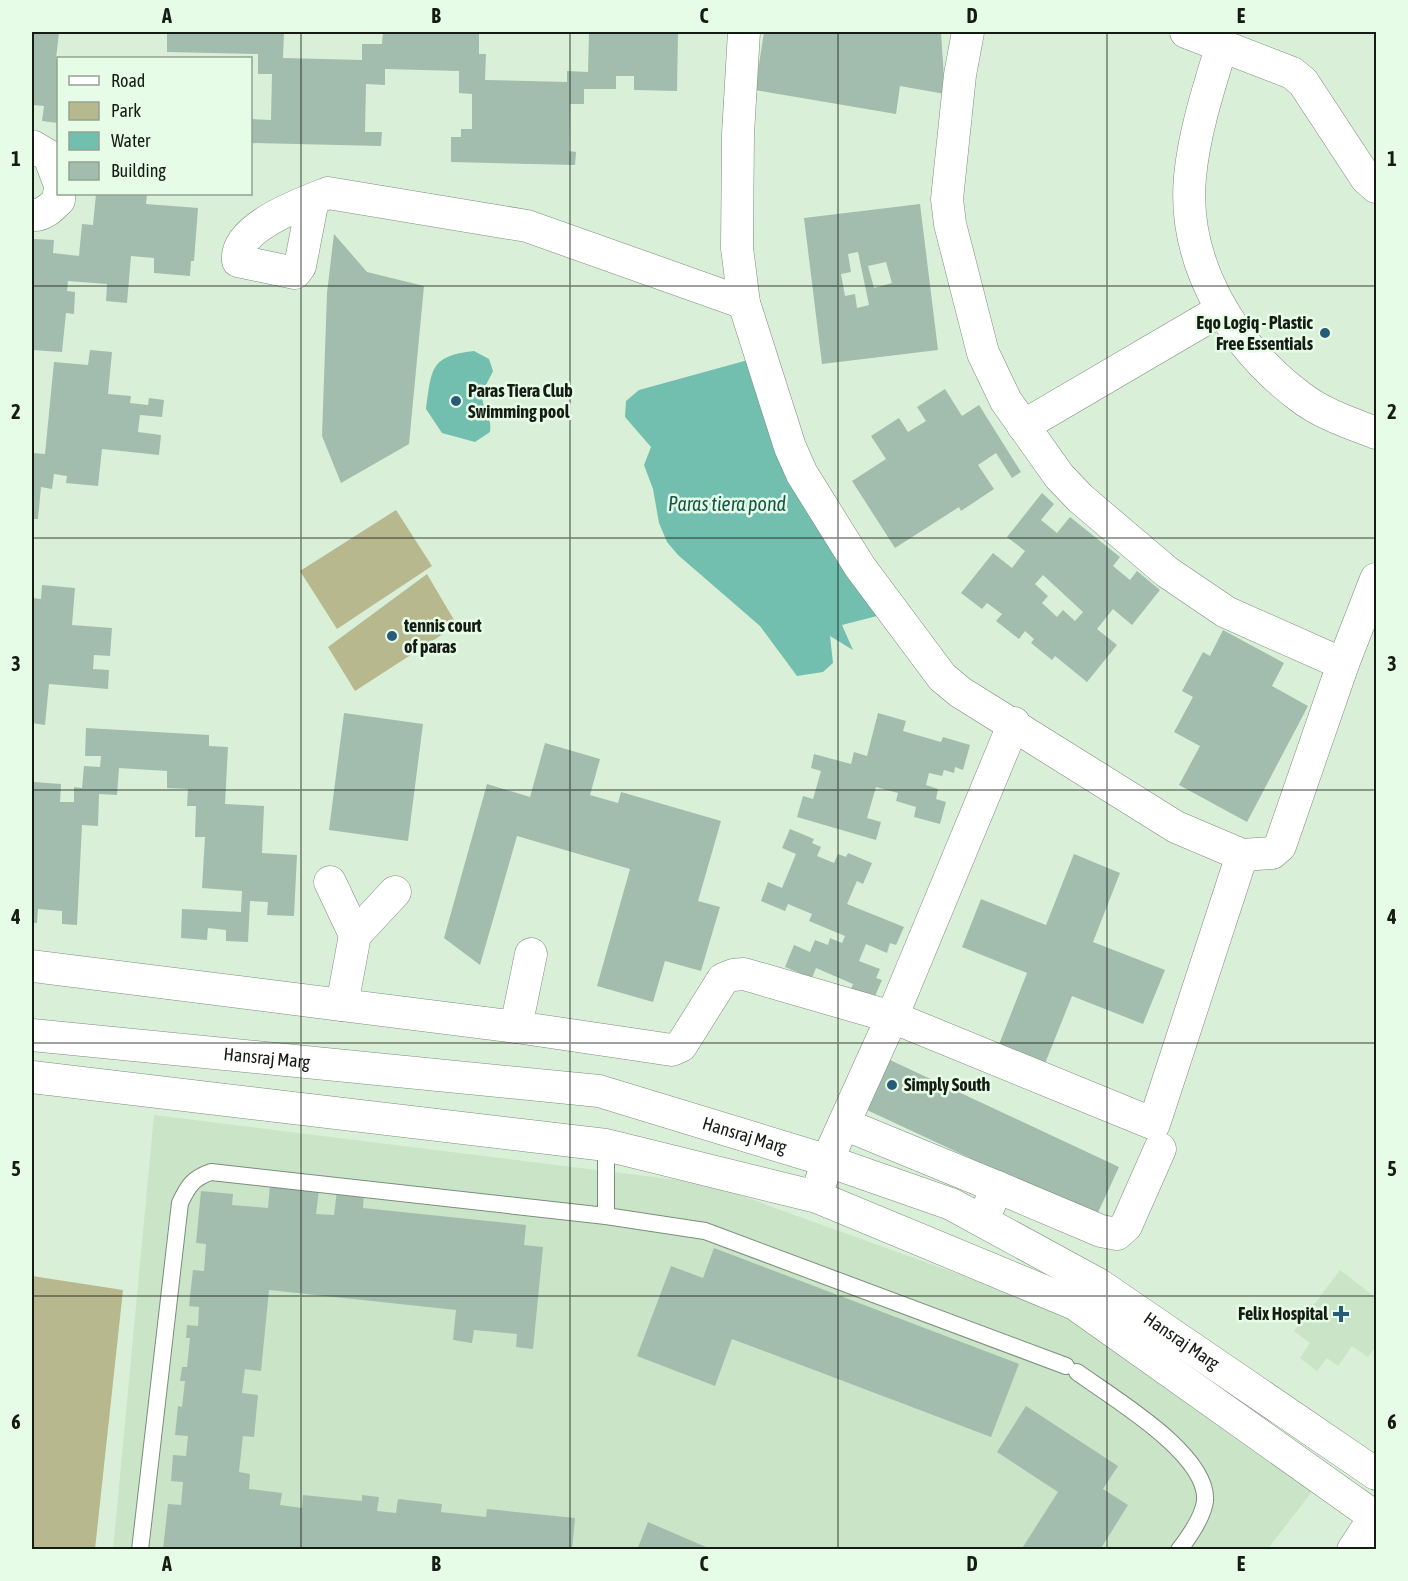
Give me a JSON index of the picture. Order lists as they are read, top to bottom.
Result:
{
  "streets": {
    "street": ["Hansraj Marg"]
  },
  "water": ["Paras tiera pond"],
  "places": {
    "other": [
      "Eqo Logiq - Plastic Free Essentials",
      "Paras Tiera Club Swimming pool",
      "tennis court of paras",
      "Simply South"
    ],
    "health": ["Felix Hospital"]
  },
  "legend": [
    "Road",
    "Park",
    "Water",
    "Building"
  ],
  "grid": {
    "columns": [
      "A",
      "B",
      "C",
      "D",
      "E"
    ],
    "rows": [
      "1",
      "2",
      "3",
      "4",
      "5",
      "6"
    ]
  }
}
